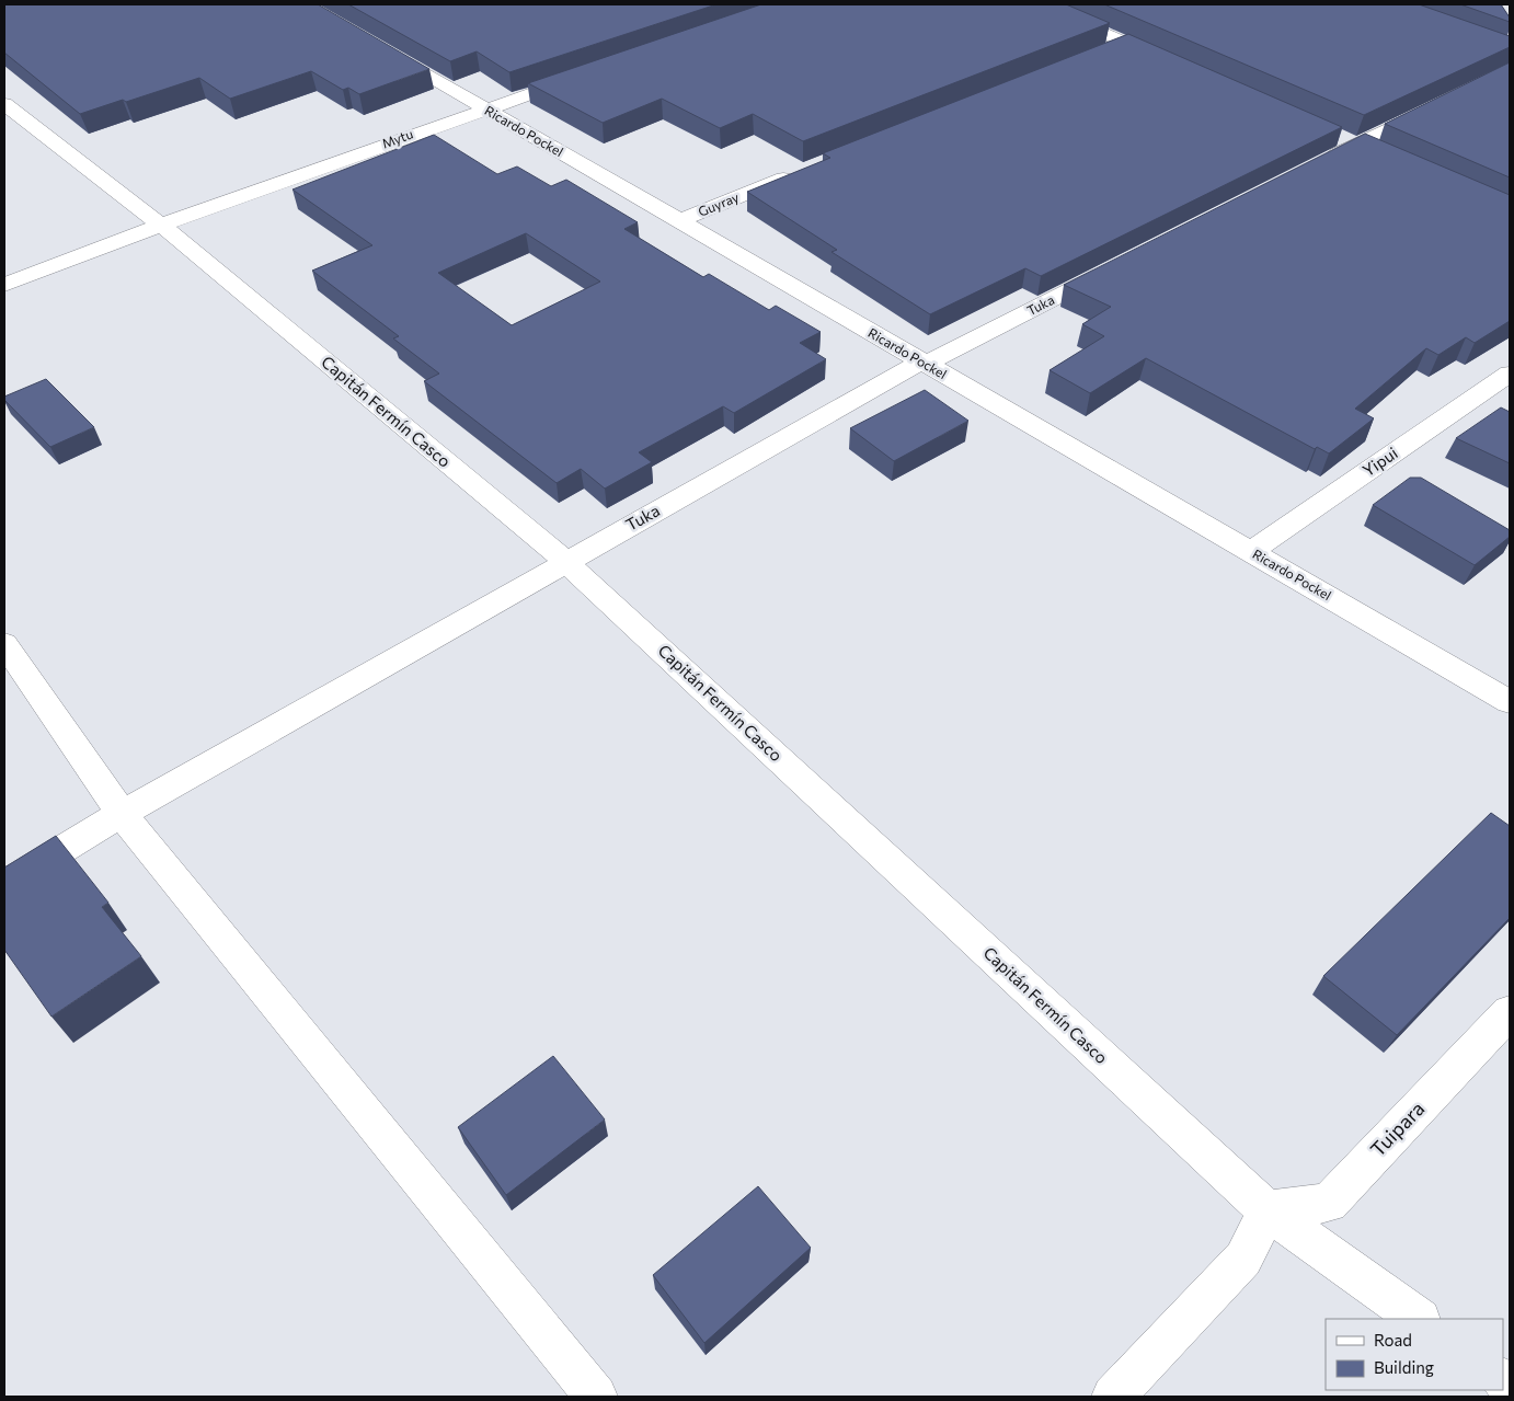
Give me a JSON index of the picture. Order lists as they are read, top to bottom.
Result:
{
  "streets": {
    "street": [
      "Ricardo Pockel",
      "Mytu",
      "Guyray",
      "Tuka",
      "Capitán Fermín Casco",
      "Yipui",
      "Tuipara"
    ]
  },
  "crossings": [
    ["Ricardo Pockel", "Mytu"],
    ["Ricardo Pockel", "Guyray"],
    ["Ricardo Pockel", "Tuka"],
    ["Ricardo Pockel", "Yipui"],
    ["Mytu", "Capitán Fermín Casco"],
    ["Tuka", "Capitán Fermín Casco"],
    ["Capitán Fermín Casco", "Tuipara"]
  ],
  "legend": ["Road", "Building"]
}
